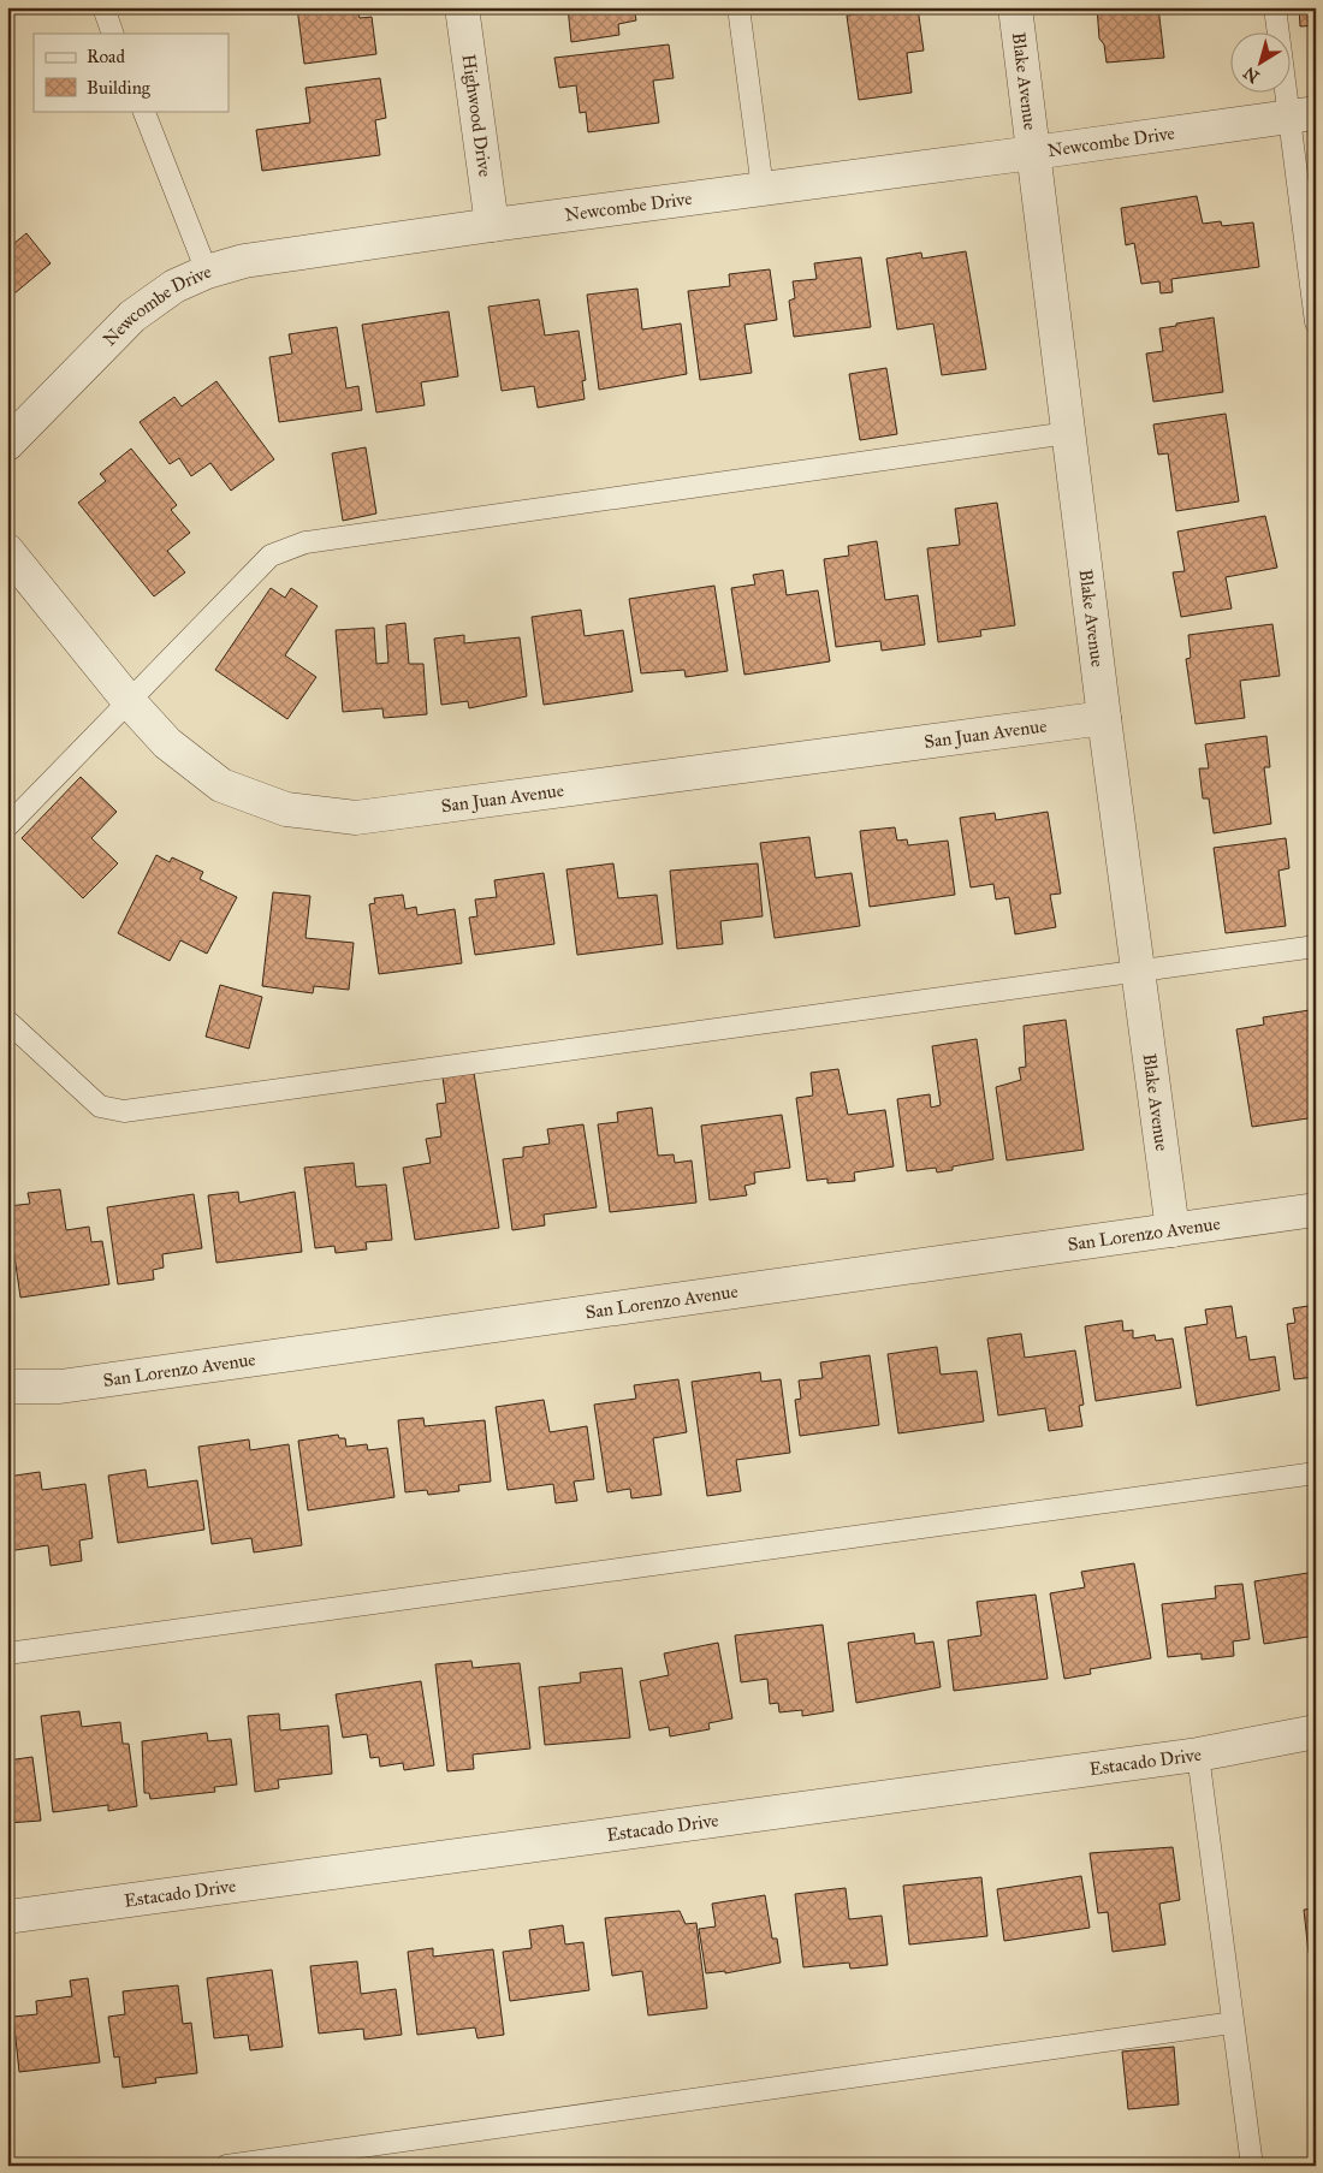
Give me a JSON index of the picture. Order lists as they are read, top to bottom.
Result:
{
  "streets": {
    "street": [
      "Blake Avenue",
      "Highwood Drive",
      "Newcombe Drive",
      "San Juan Avenue",
      "San Lorenzo Avenue",
      "Estacado Drive"
    ]
  },
  "crossings": [
    ["Blake Avenue", "Newcombe Drive"],
    ["Blake Avenue", "San Juan Avenue"],
    ["Blake Avenue", "San Lorenzo Avenue"],
    ["Highwood Drive", "Newcombe Drive"]
  ],
  "legend": ["Road", "Building"],
  "north": "bottom left"
}
